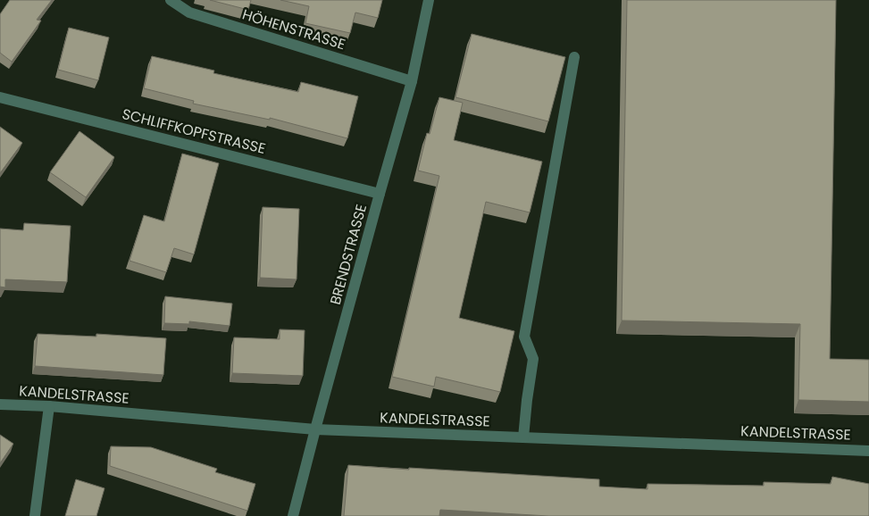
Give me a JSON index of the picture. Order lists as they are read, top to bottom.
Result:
{
  "streets": {
    "street": [
      "HÖHENSTRASSE",
      "SCHLIFFKOPFSTRASSE",
      "BRENDSTRASSE",
      "KANDELSTRASSE"
    ]
  },
  "crossings": [
    ["HÖHENSTRASSE", "BRENDSTRASSE"],
    ["SCHLIFFKOPFSTRASSE", "BRENDSTRASSE"],
    ["BRENDSTRASSE", "KANDELSTRASSE"]
  ]
}
